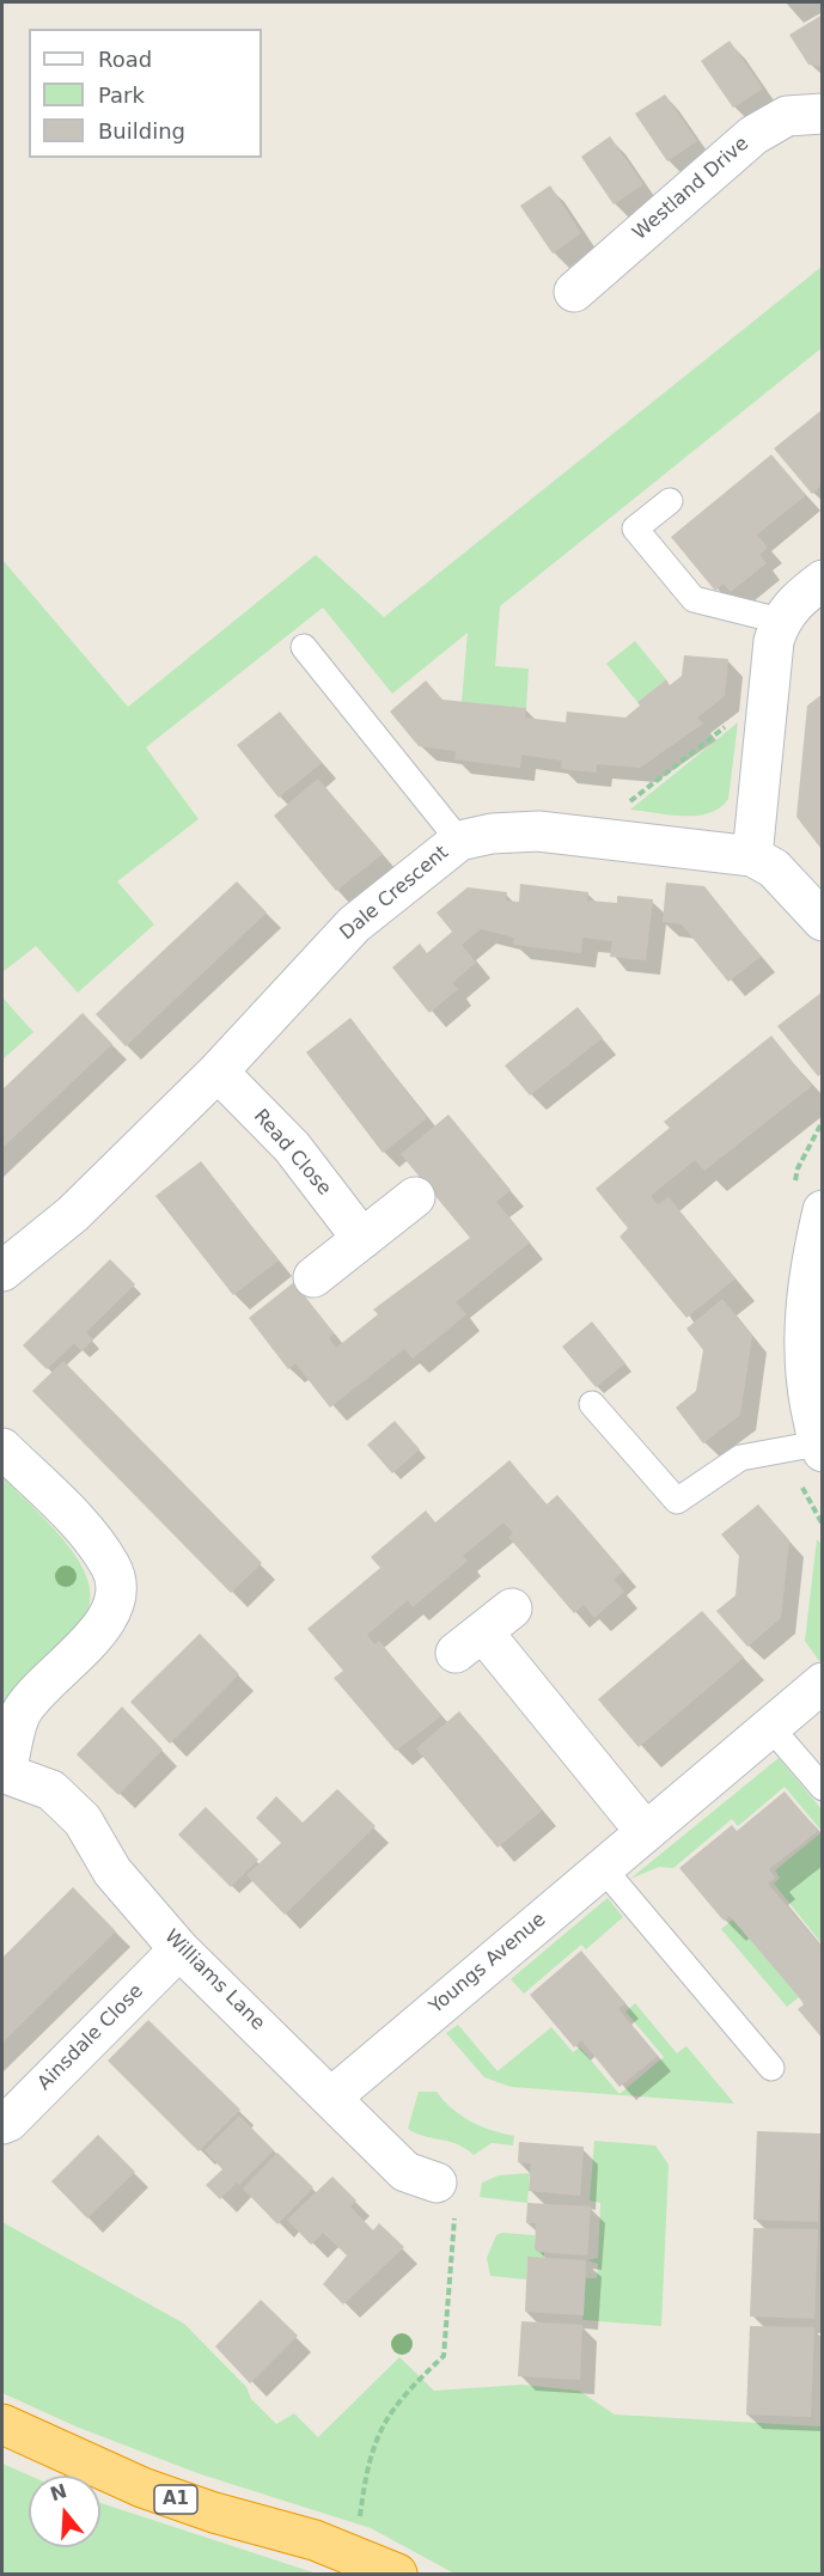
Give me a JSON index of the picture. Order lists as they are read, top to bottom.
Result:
{
  "streets": {
    "highway": ["A1"],
    "street": [
      "Westland Drive",
      "Dale Crescent",
      "Read Close",
      "Youngs Avenue",
      "Williams Lane",
      "Ainsdale Close"
    ]
  },
  "crossings": [
    ["Dale Crescent", "Read Close"],
    ["Youngs Avenue", "Williams Lane"],
    ["Williams Lane", "Ainsdale Close"]
  ],
  "legend": ["Road", "Park", "Building"],
  "north": "top"
}
